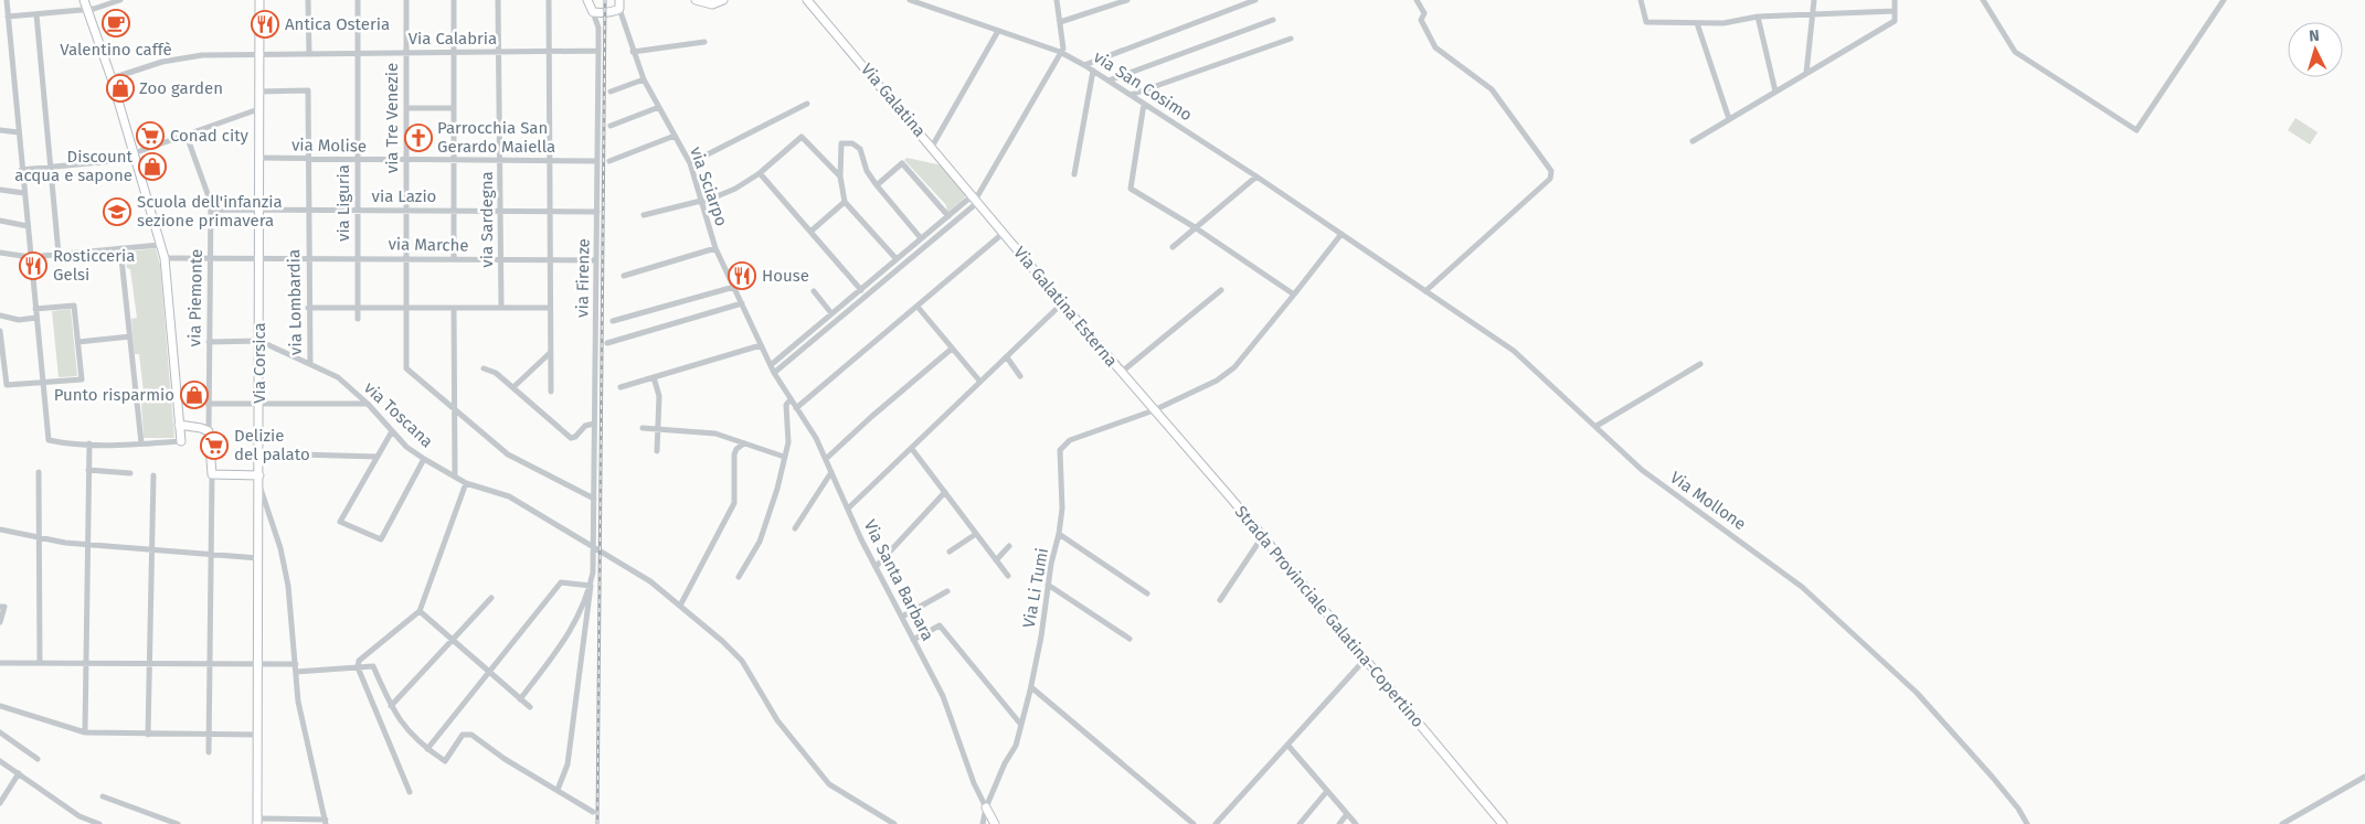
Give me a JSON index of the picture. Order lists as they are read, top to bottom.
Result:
{
  "streets": {
    "street": [
      "Via Calabria",
      "via San Cosimo",
      "Via Galatina",
      "via Tre Venezie",
      "via Molise",
      "via Sciarpo",
      "via Lazio",
      "via Liguria",
      "via Sardegna",
      "via Marche",
      "via Firenze",
      "via Piemonte",
      "via Lombardia",
      "Via Galatina Esterna",
      "Via Corsica",
      "via Toscana",
      "Via Mollone",
      "Via Santa Barbara",
      "Via Li Tumi",
      "Strada Provinciale Galatina-Copertino"
    ]
  },
  "crossings": [
    ["Via Calabria", "via Tre Venezie"],
    ["Via Calabria", "via Liguria"],
    ["Via Calabria", "via Sardegna"],
    ["Via Calabria", "via Firenze"],
    ["Via Calabria", "Via Corsica"],
    ["via San Cosimo", "Via Mollone"],
    ["via San Cosimo", "Via Li Tumi"],
    ["Via Galatina", "Via Galatina Esterna"],
    ["via Tre Venezie", "via Molise"],
    ["via Tre Venezie", "via Lazio"],
    ["via Tre Venezie", "via Marche"],
    ["via Molise", "via Liguria"],
    ["via Molise", "via Sardegna"],
    ["via Molise", "via Firenze"],
    ["via Molise", "via Lombardia"],
    ["via Molise", "Via Corsica"],
    ["via Sciarpo", "Via Santa Barbara"],
    ["via Lazio", "via Liguria"],
    ["via Lazio", "via Sardegna"],
    ["via Lazio", "via Firenze"],
    ["via Lazio", "via Piemonte"],
    ["via Lazio", "via Lombardia"],
    ["via Lazio", "Via Corsica"],
    ["via Liguria", "via Marche"],
    ["via Sardegna", "via Marche"],
    ["via Marche", "via Firenze"],
    ["via Marche", "via Lombardia"],
    ["via Marche", "Via Corsica"],
    ["via Firenze", "via Toscana"],
    ["via Piemonte", "via Toscana"],
    ["via Lombardia", "Via Corsica"],
    ["via Lombardia", "via Toscana"],
    ["Via Galatina Esterna", "Via Li Tumi"],
    ["Via Galatina Esterna", "Strada Provinciale Galatina-Copertino"],
    ["Via Corsica", "via Toscana"],
    ["Via Mollone", "Via Li Tumi"],
    ["Via Santa Barbara", "Via Li Tumi"],
    ["Via Li Tumi", "Strada Provinciale Galatina-Copertino"]
  ],
  "places": {
    "cafe": ["Valentino caffè"],
    "restaurant": ["Antica Osteria", "Rosticceria Gelsi", "House"],
    "shop": ["Zoo garden", "Discount acqua e sapone", "Punto risparmio"],
    "supermarket": ["Conad city", "Delizie del palato"],
    "church": ["Parrocchia San Gerardo Maiella"],
    "school or university": ["Scuola dell'infanzia sezione primavera"]
  },
  "north": "top"
}
